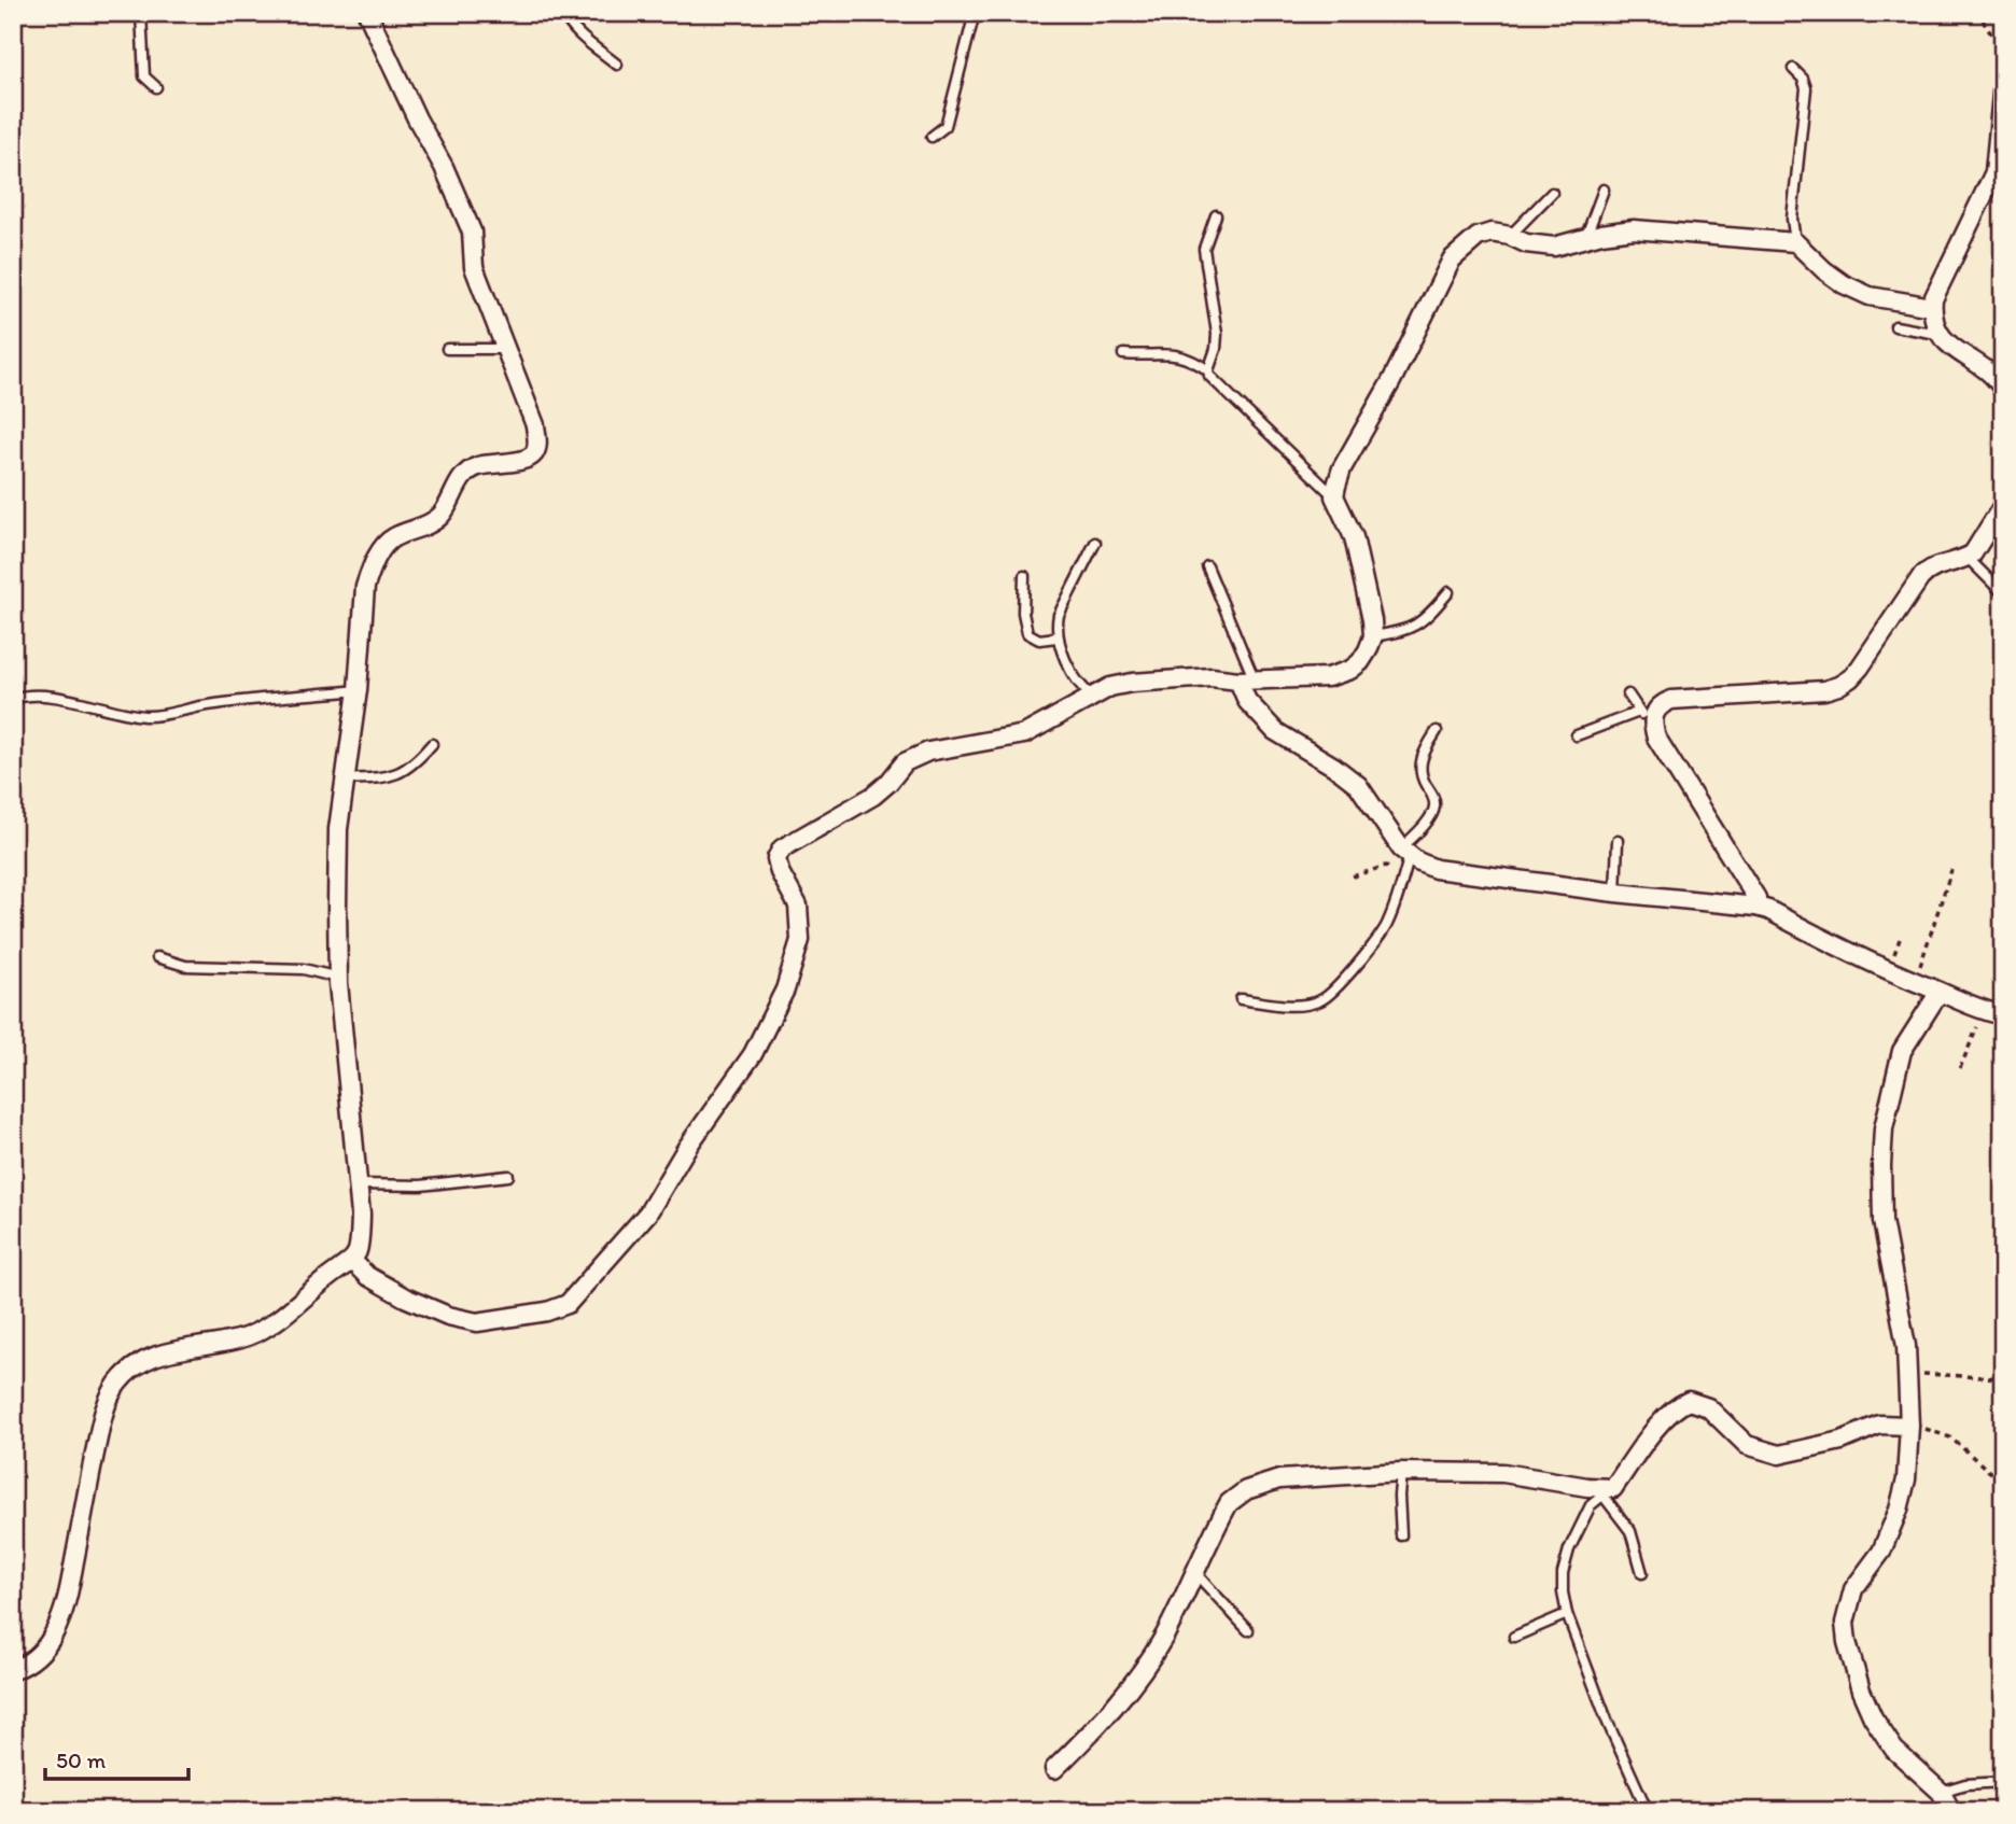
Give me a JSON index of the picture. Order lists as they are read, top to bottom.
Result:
{
  "scale_bar": "50 m"
}
